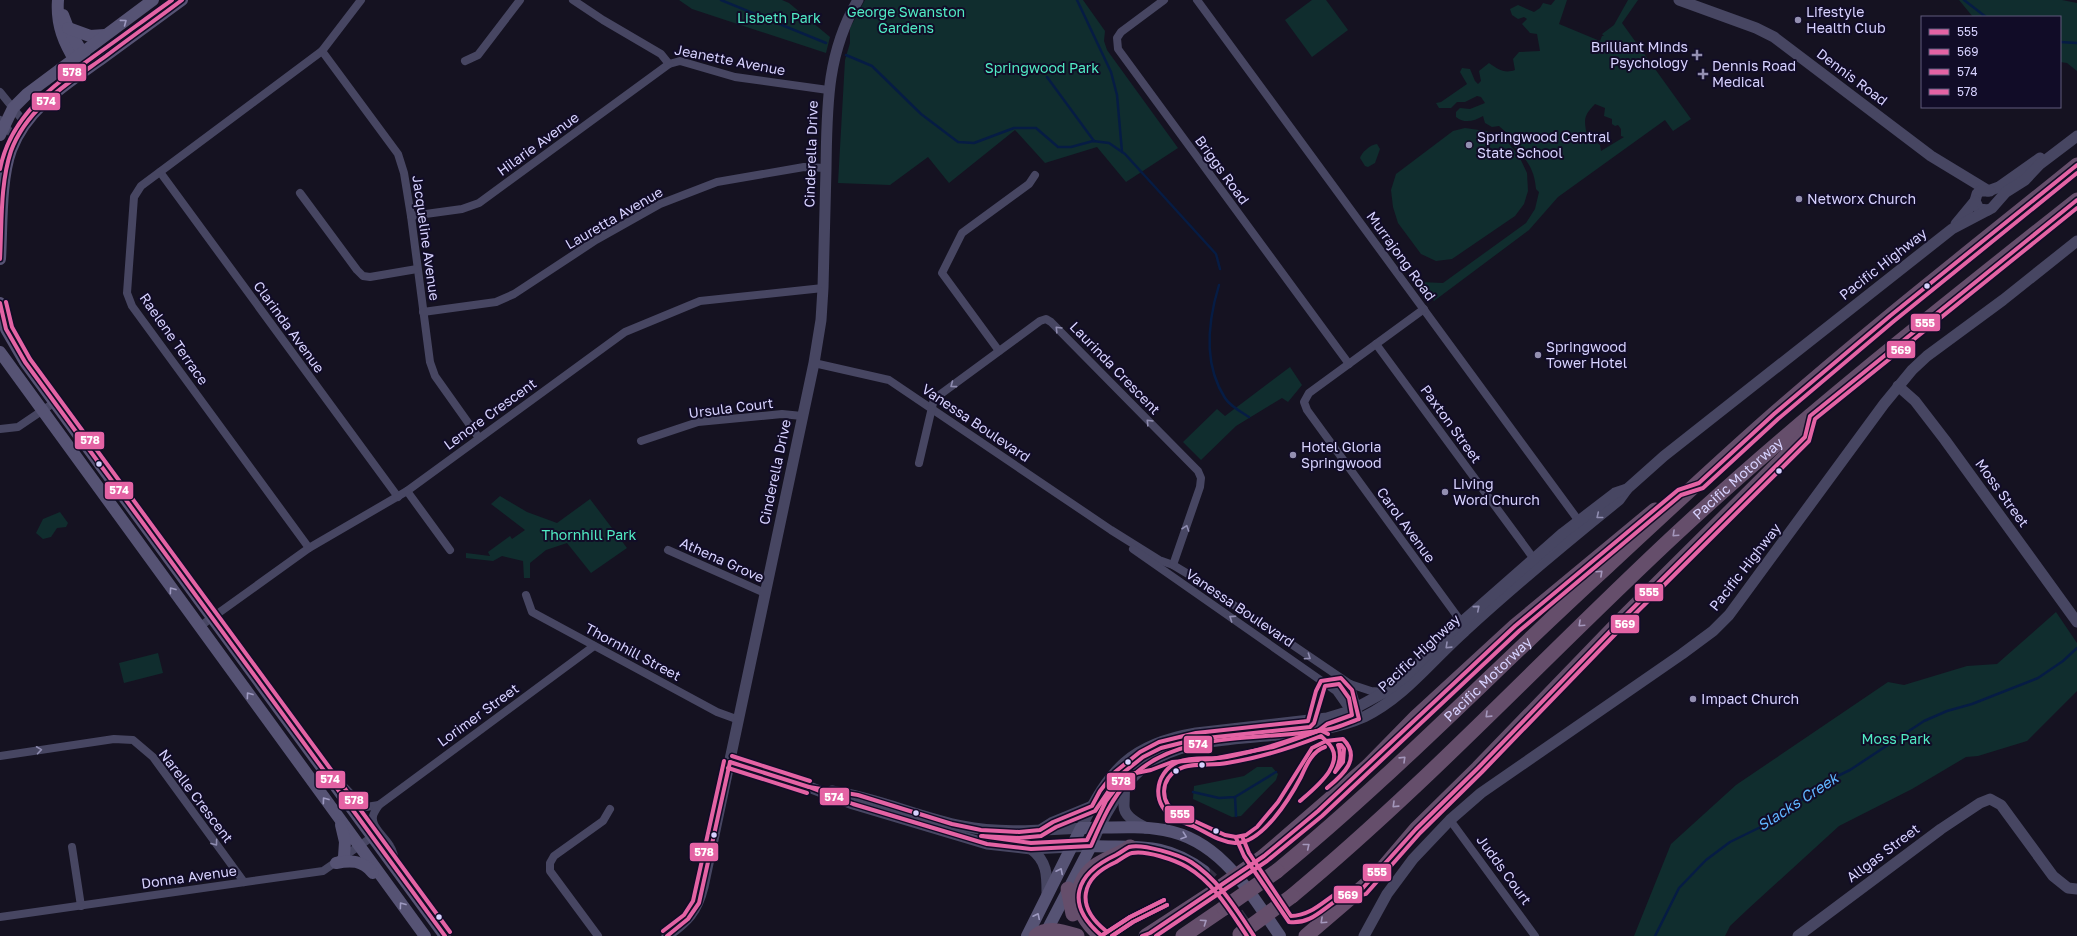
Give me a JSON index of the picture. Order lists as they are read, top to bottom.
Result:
{
  "streets": {
    "highway": ["Pacific Motorway"],
    "street": [
      "Jeanette Avenue",
      "Dennis Road",
      "Hilarie Avenue",
      "Cinderella Drive",
      "Briggs Road",
      "Lauretta Avenue",
      "Jacqueline Avenue",
      "Murrajong Road",
      "Pacific Highway",
      "Clarinda Avenue",
      "Raelene Terrace",
      "Laurinda Crescent",
      "Ursula Court",
      "Lenore Crescent",
      "Vanessa Boulevard",
      "Paxton Street",
      "Moss Street",
      "Carol Avenue",
      "Athena Grove",
      "Thornhill Street",
      "Lorimer Street",
      "Narelle Crescent",
      "Allgas Street",
      "Judds Court",
      "Donna Avenue"
    ]
  },
  "crossings": [
    ["Jeanette Avenue", "Hilarie Avenue"],
    ["Jeanette Avenue", "Cinderella Drive"],
    ["Dennis Road", "Pacific Highway"],
    ["Hilarie Avenue", "Jacqueline Avenue"],
    ["Cinderella Drive", "Lauretta Avenue"],
    ["Cinderella Drive", "Ursula Court"],
    ["Cinderella Drive", "Lenore Crescent"],
    ["Cinderella Drive", "Vanessa Boulevard"],
    ["Cinderella Drive", "Athena Grove"],
    ["Cinderella Drive", "Thornhill Street"],
    ["Briggs Road", "Carol Avenue"],
    ["Lauretta Avenue", "Jacqueline Avenue"],
    ["Jacqueline Avenue", "Raelene Terrace"],
    ["Jacqueline Avenue", "Lenore Crescent"],
    ["Murrajong Road", "Pacific Highway"],
    ["Murrajong Road", "Carol Avenue"],
    ["Pacific Highway", "Vanessa Boulevard"],
    ["Pacific Highway", "Paxton Street"],
    ["Pacific Highway", "Moss Street"],
    ["Pacific Highway", "Carol Avenue"],
    ["Pacific Highway", "Judds Court"],
    ["Clarinda Avenue", "Raelene Terrace"],
    ["Clarinda Avenue", "Lenore Crescent"],
    ["Raelene Terrace", "Lenore Crescent"],
    ["Laurinda Crescent", "Vanessa Boulevard"],
    ["Paxton Street", "Carol Avenue"],
    ["Thornhill Street", "Lorimer Street"],
    ["Narelle Crescent", "Donna Avenue"]
  ],
  "one_way": ["Narelle Crescent"],
  "water": ["Slacks Creek"],
  "parks": [
    "George Swanston Gardens",
    "Lisbeth Park",
    "Springwood Park",
    "Thornhill Park",
    "Moss Park"
  ],
  "places": {
    "other": [
      "Lifestyle Health Club",
      "Springwood Central State School",
      "Networx Church",
      "Springwood Tower Hotel",
      "Hotel Gloria Springwood",
      "Living Word Church",
      "Impact Church"
    ],
    "health": ["Brilliant Minds Psychology", "Dennis Road Medical"]
  },
  "lines": [
    "transit line 574",
    "transit line 578",
    "transit line 555",
    "transit line 569"
  ],
  "legend": [
    "555",
    "569",
    "574",
    "578"
  ]
}
